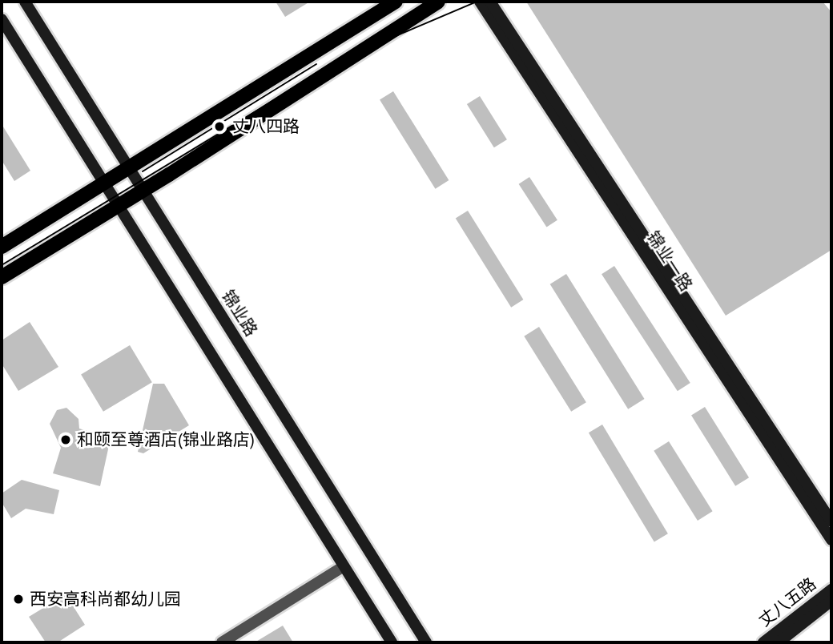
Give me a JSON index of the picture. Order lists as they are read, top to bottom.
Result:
{
  "streets": {
    "main road": ["锦业一路", "锦业路", "丈八五路"]
  },
  "places": ["丈八四路", "和颐至尊酒店(锦业路店)", "西安高科尚都幼儿园"]
}
